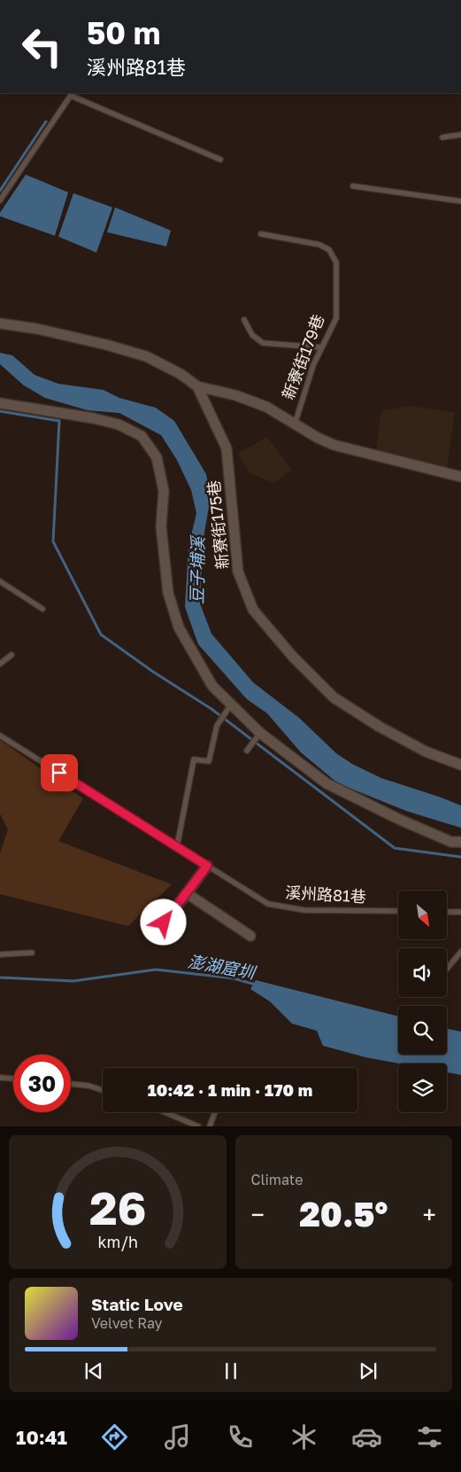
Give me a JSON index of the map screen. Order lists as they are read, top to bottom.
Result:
{
  "streets": {
    "street": ["新寮街179巷", "新寮街175巷"],
    "lane": ["溪州路81巷"]
  },
  "water": ["豆子埔溪", "澎湖窟圳"],
  "north": "bottom right",
  "page": {
    "turn": ["50 m", "溪州路81巷"],
    "limit": "30",
    "trip": "10:42 · 1 min · 170 m",
    "tile": "Climate",
    "heat": ["−", "20.5°", "+"],
    "song": ["Static Love", "Velvet Ray"],
    "tabs": "10:41",
    "gauge": ["26", "km/h"]
  }
}
